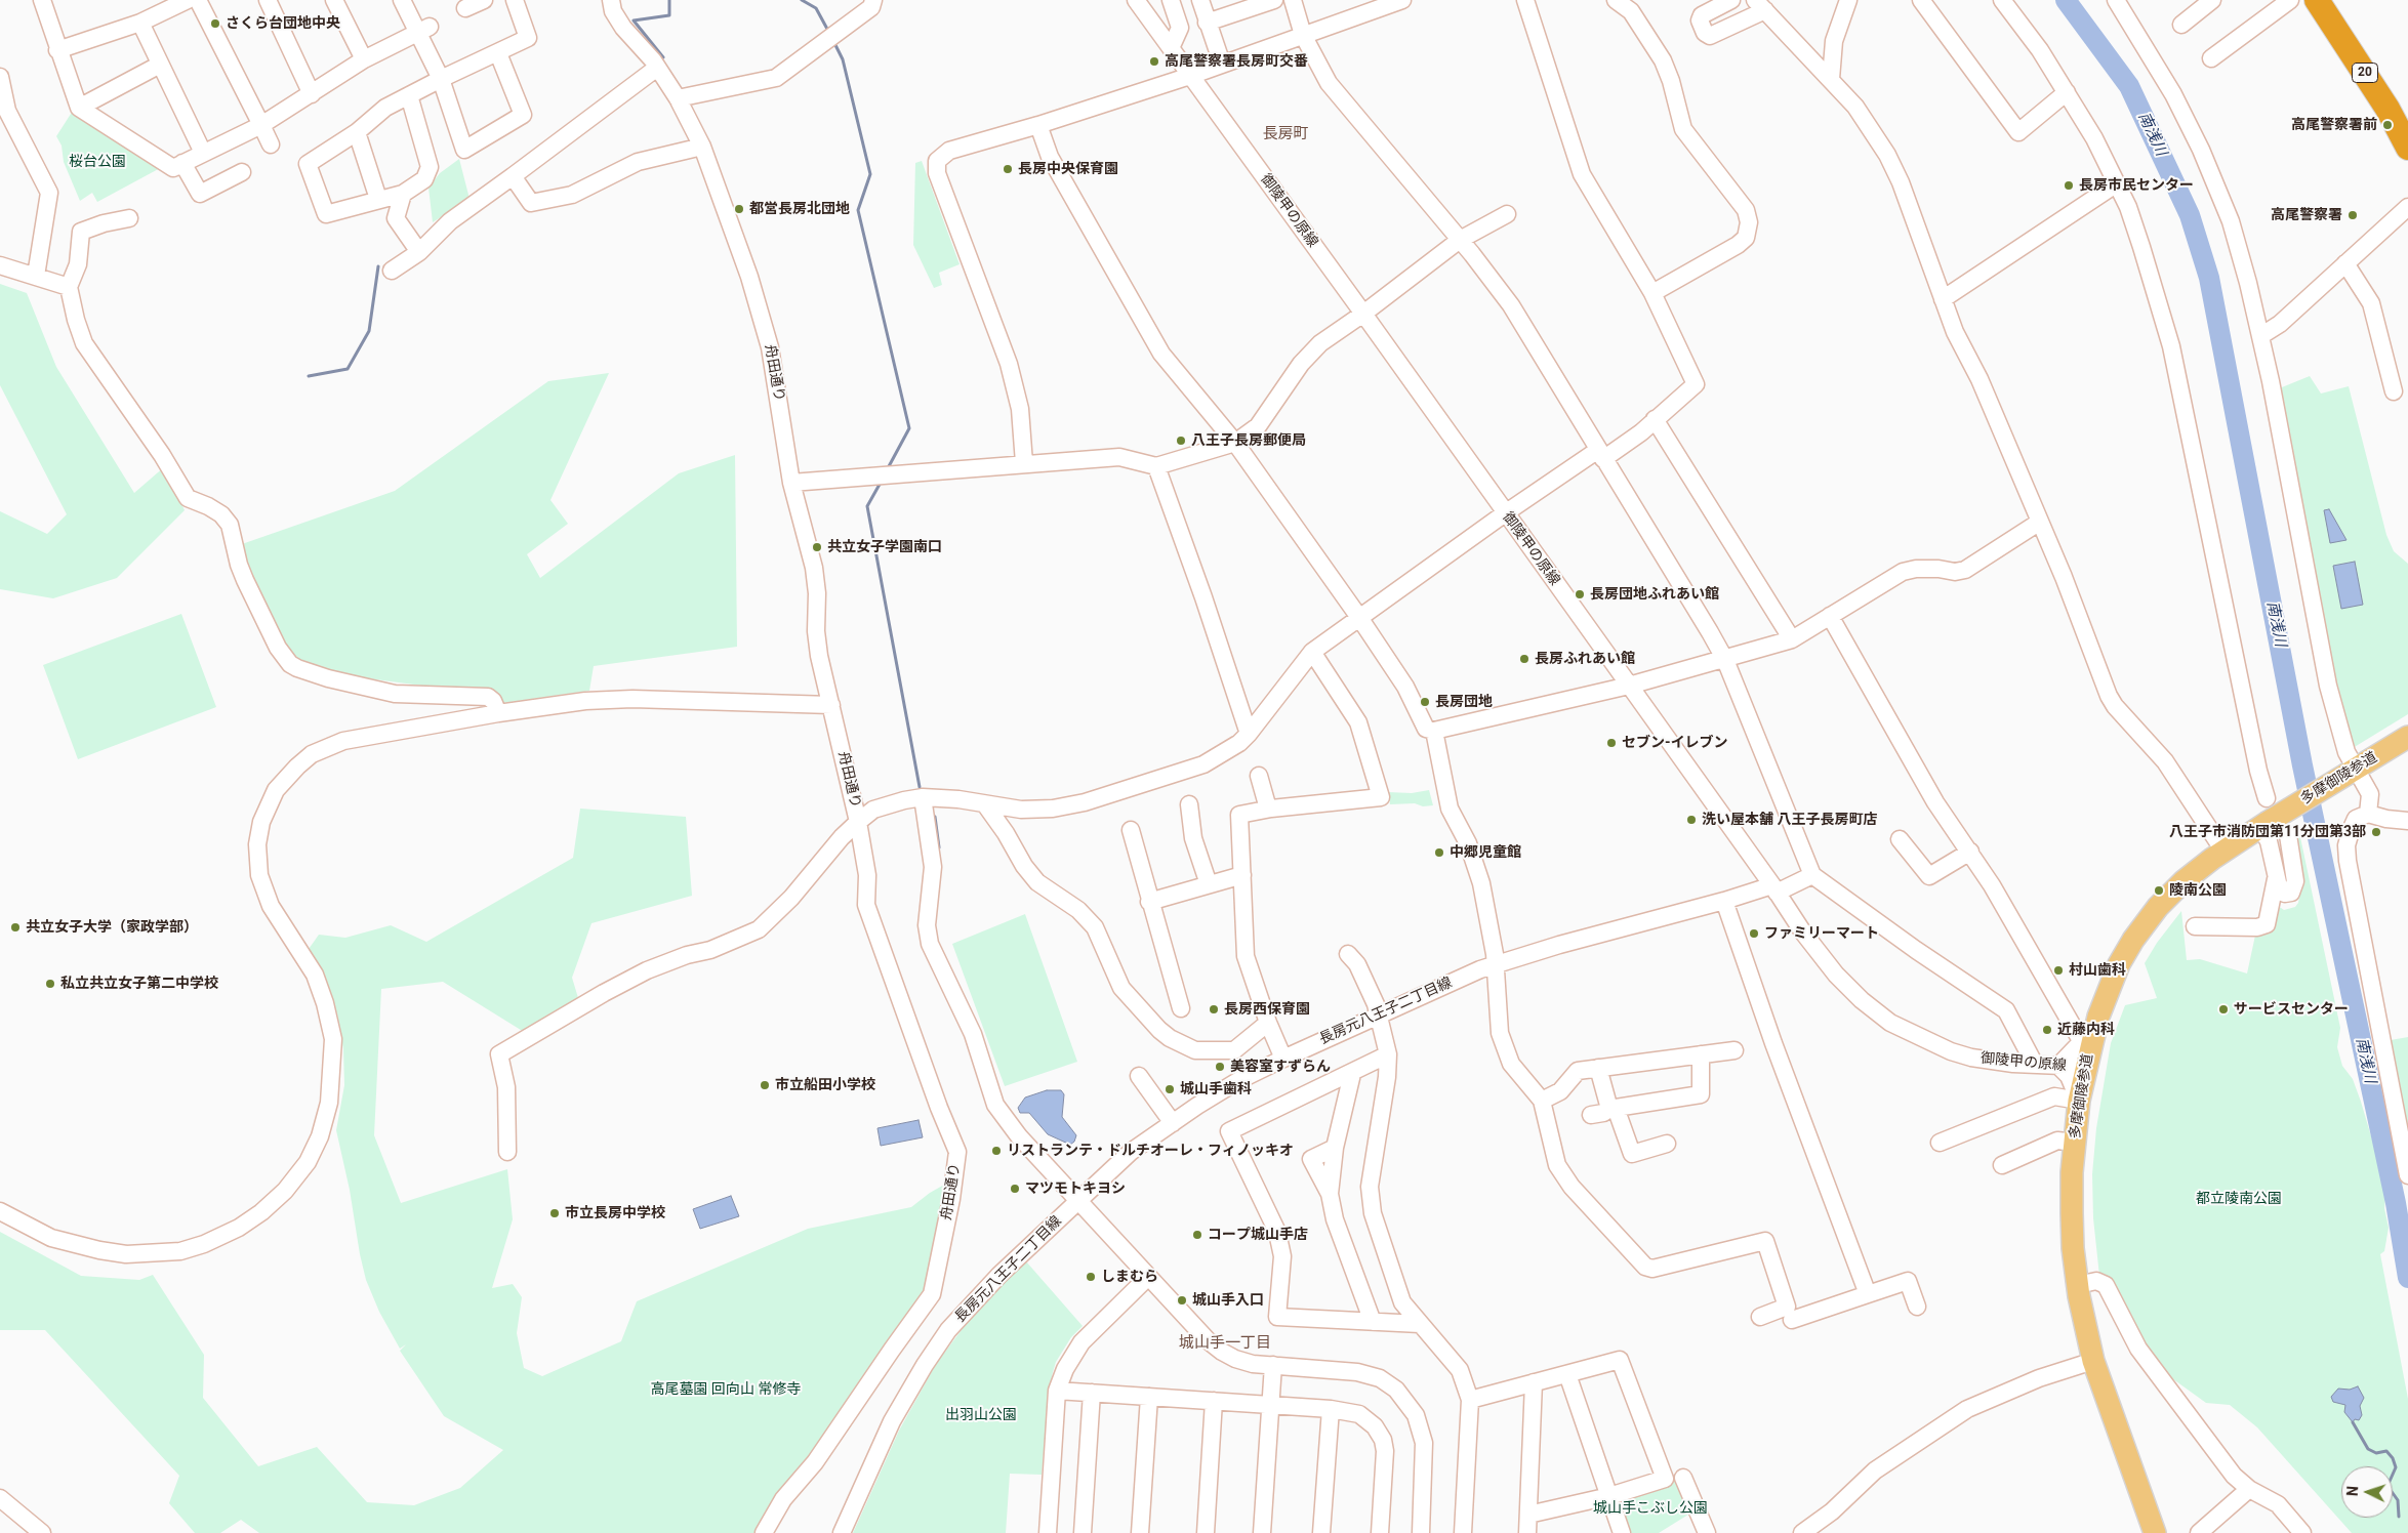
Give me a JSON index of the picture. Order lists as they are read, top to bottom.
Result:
{
  "streets": {
    "highway": ["20"],
    "main road": ["多摩御陵参道"],
    "street": ["御陵甲の原線", "舟田通り", "長房元八王子二丁目線"]
  },
  "crossings": [
    ["御陵甲の原線", "多摩御陵参道"],
    ["御陵甲の原線", "長房元八王子二丁目線"]
  ],
  "districts": ["長房町", "城山手一丁目"],
  "water": ["南浅川"],
  "parks": [
    "桜台公園",
    "都立陵南公園",
    "高尾墓園 回向山 常修寺",
    "出羽山公園",
    "城山手こぶし公園"
  ],
  "places": [
    "さくら台団地中央",
    "高尾警察署長房町交番",
    "高尾警察署前",
    "長房中央保育園",
    "長房市民センター",
    "都営長房北団地",
    "高尾警察署",
    "八王子長房郵便局",
    "共立女子学園南口",
    "長房団地ふれあい館",
    "長房ふれあい館",
    "長房団地",
    "セブン-イレブン",
    "洗い屋本舗 八王子長房町店",
    "八王子市消防団第11分団第3部",
    "中郷児童館",
    "陵南公園",
    "共立女子大学（家政学部）",
    "ファミリーマート",
    "村山歯科",
    "私立共立女子第二中学校",
    "長房西保育園",
    "サービスセンター",
    "近藤内科",
    "美容室すずらん",
    "市立船田小学校",
    "城山手歯科",
    "リストランテ・ドルチオーレ・フィノッキオ",
    "マツモトキヨシ",
    "市立長房中学校",
    "コープ城山手店",
    "しまむら",
    "城山手入口"
  ],
  "north": "left"
}
